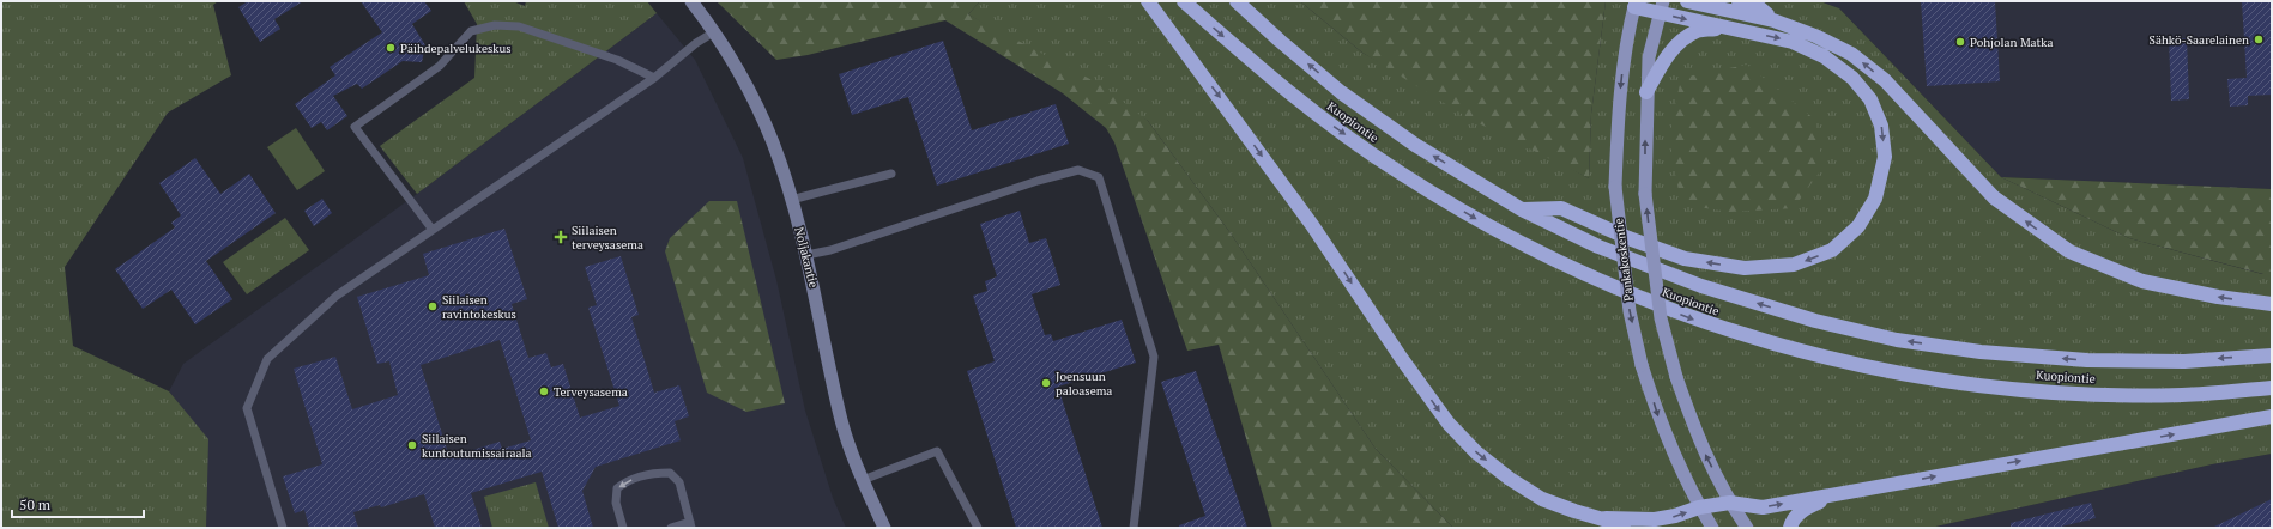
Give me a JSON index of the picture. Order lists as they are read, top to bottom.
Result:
{
  "streets": {
    "highway": ["Kuopiontie"],
    "main road": ["Noljakantie", "Pankakoskentie"]
  },
  "places": {
    "other": [
      "Sähkö-Saarelainen",
      "Pohjolan Matka",
      "Päihdepalvelukeskus",
      "Siilaisen ravintokeskus",
      "Joensuun paloasema",
      "Terveysasema",
      "Siilaisen kuntoutumissairaala"
    ],
    "health": ["Siilaisen terveysasema"]
  },
  "scale_bar": "50 m"
}
